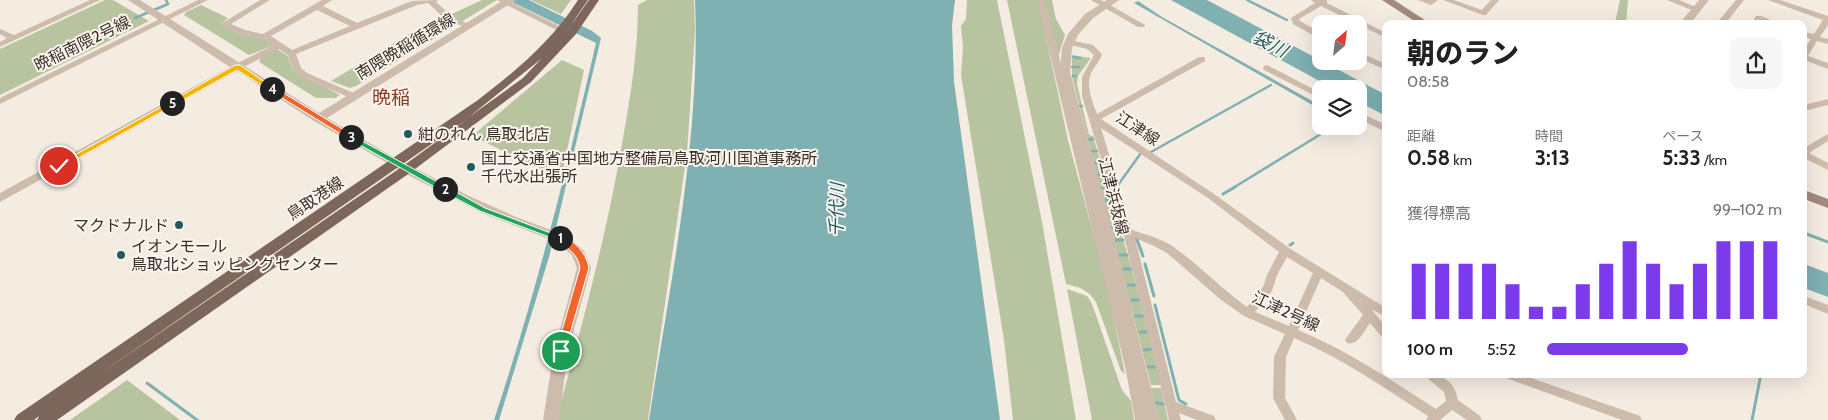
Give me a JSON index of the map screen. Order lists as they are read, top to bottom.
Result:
{
  "streets": {
    "main road": ["鳥取港線"],
    "street": [
      "晩稲南隈2号線",
      "南隈晩稲循環線",
      "江津線",
      "江津浜坂線",
      "江津2号線"
    ]
  },
  "crossings": [
    ["江津線", "江津2号線"]
  ],
  "districts": ["晩稲"],
  "water": ["袋川", "千代川"],
  "places": [
    "紺のれん 鳥取北店",
    "国土交通省中国地方整備局鳥取河川国道事務所 千代水出張所",
    "マクドナルド",
    "イオンモール 鳥取北ショッピングセンター"
  ],
  "north": "top right",
  "page": {
    "heading": ["朝のラン", "08:58"],
    "pins": [
      "4",
      "5",
      "3",
      "2",
      "1"
    ],
    "stats": [
      ["距離", "0.58 km"],
      ["時間", "3:13"],
      ["ペース", "5:33 /km"]
    ],
    "chart": ["獲得標高", "99–102 m"],
    "list": [
      {
        "name": "100 m",
        "note": "5:52"
      }
    ]
  }
}
